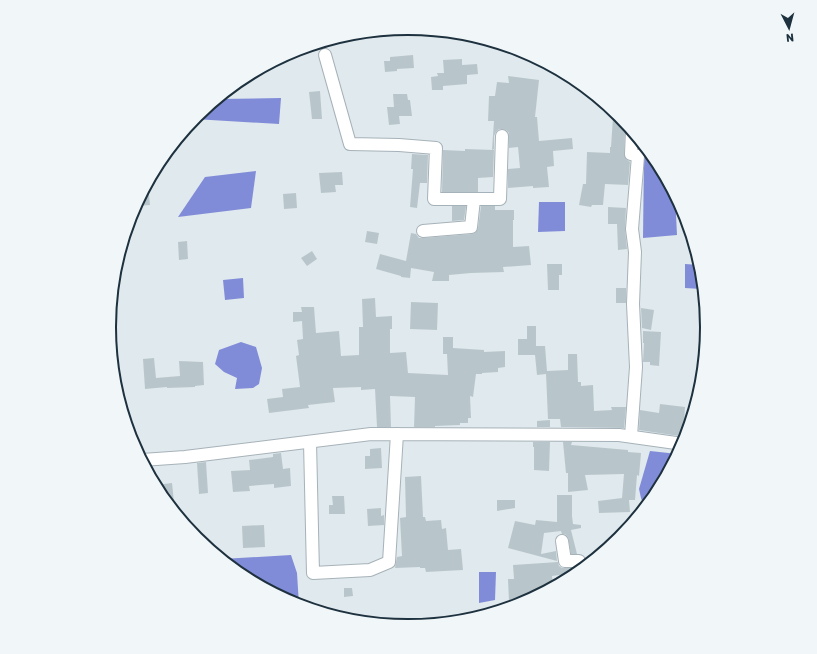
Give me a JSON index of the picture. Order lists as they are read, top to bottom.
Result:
{
  "north": "bottom"
}
